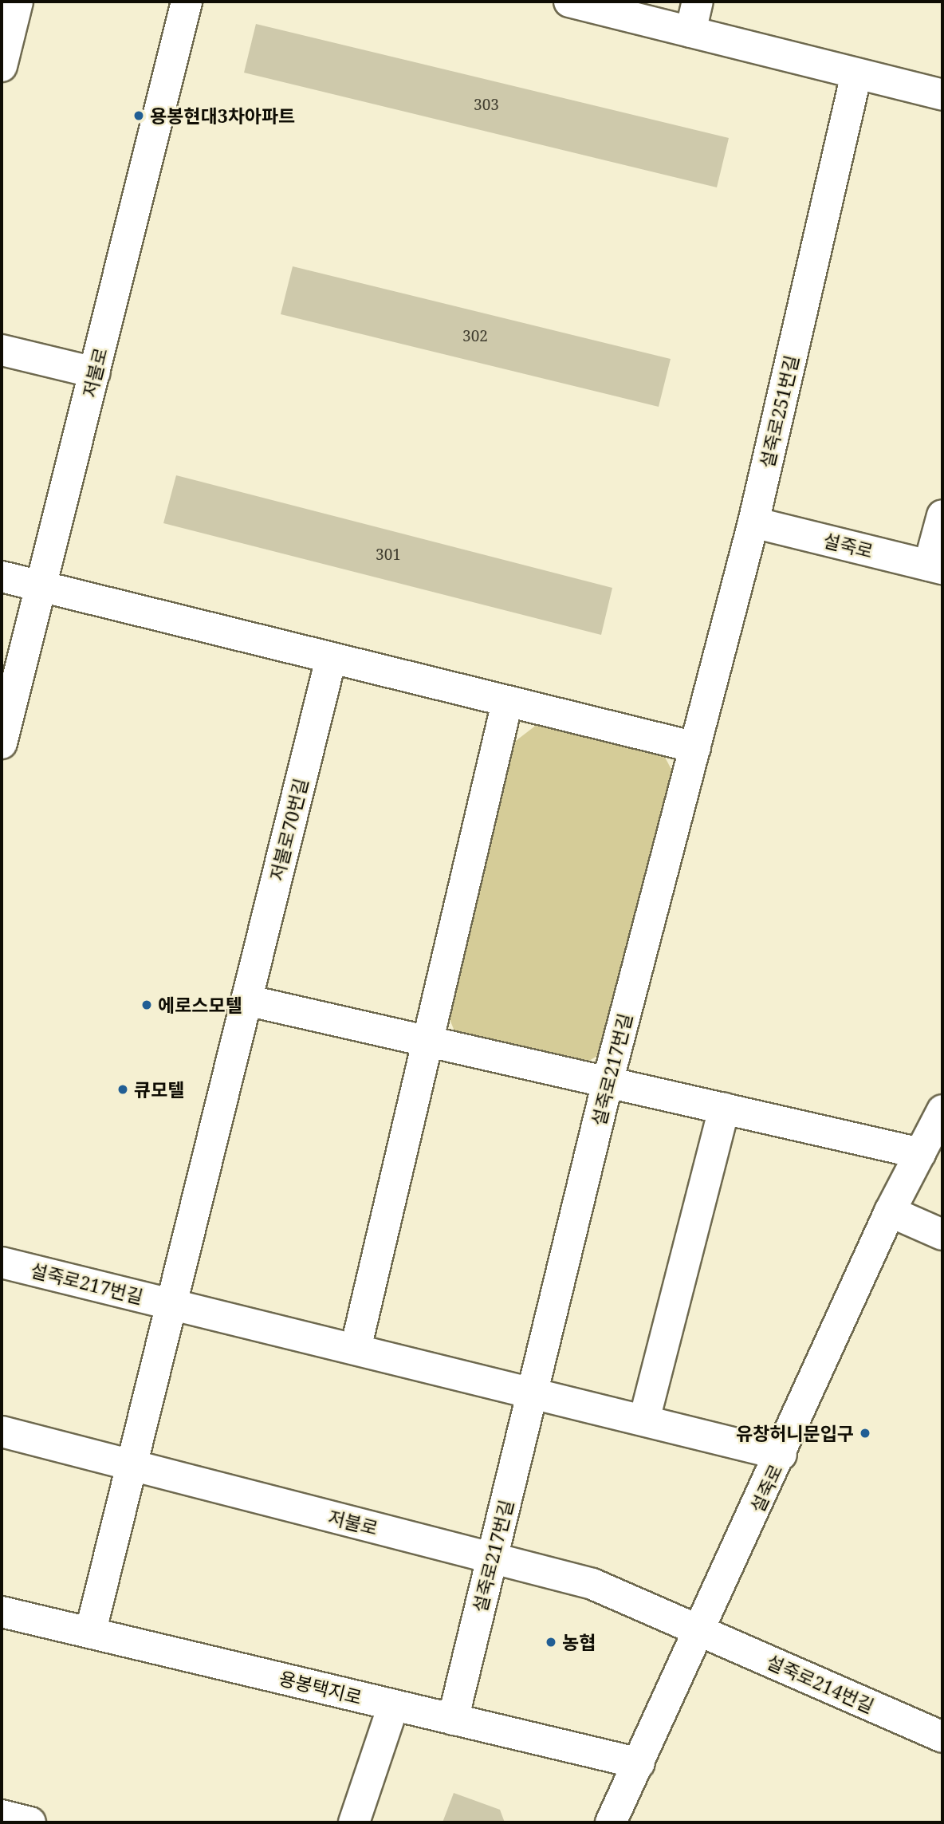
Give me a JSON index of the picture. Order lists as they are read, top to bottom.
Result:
{
  "streets": {
    "street": [
      "저불로",
      "설죽로251번길",
      "설죽로",
      "저불로70번길",
      "설죽로217번길",
      "설죽로214번길",
      "용봉택지로"
    ]
  },
  "crossings": [
    ["저불로", "설죽로"],
    ["저불로", "설죽로217번길"],
    ["저불로", "설죽로214번길"],
    ["설죽로251번길", "설죽로"],
    ["설죽로251번길", "설죽로217번길"],
    ["설죽로", "설죽로217번길"],
    ["설죽로", "설죽로214번길"],
    ["설죽로", "용봉택지로"],
    ["설죽로217번길", "용봉택지로"]
  ],
  "places": [
    "용봉현대3차아파트",
    "에로스모텔",
    "큐모텔",
    "유창허니문입구",
    "농협"
  ],
  "house_numbers": ["303", "302", "301"]
}
